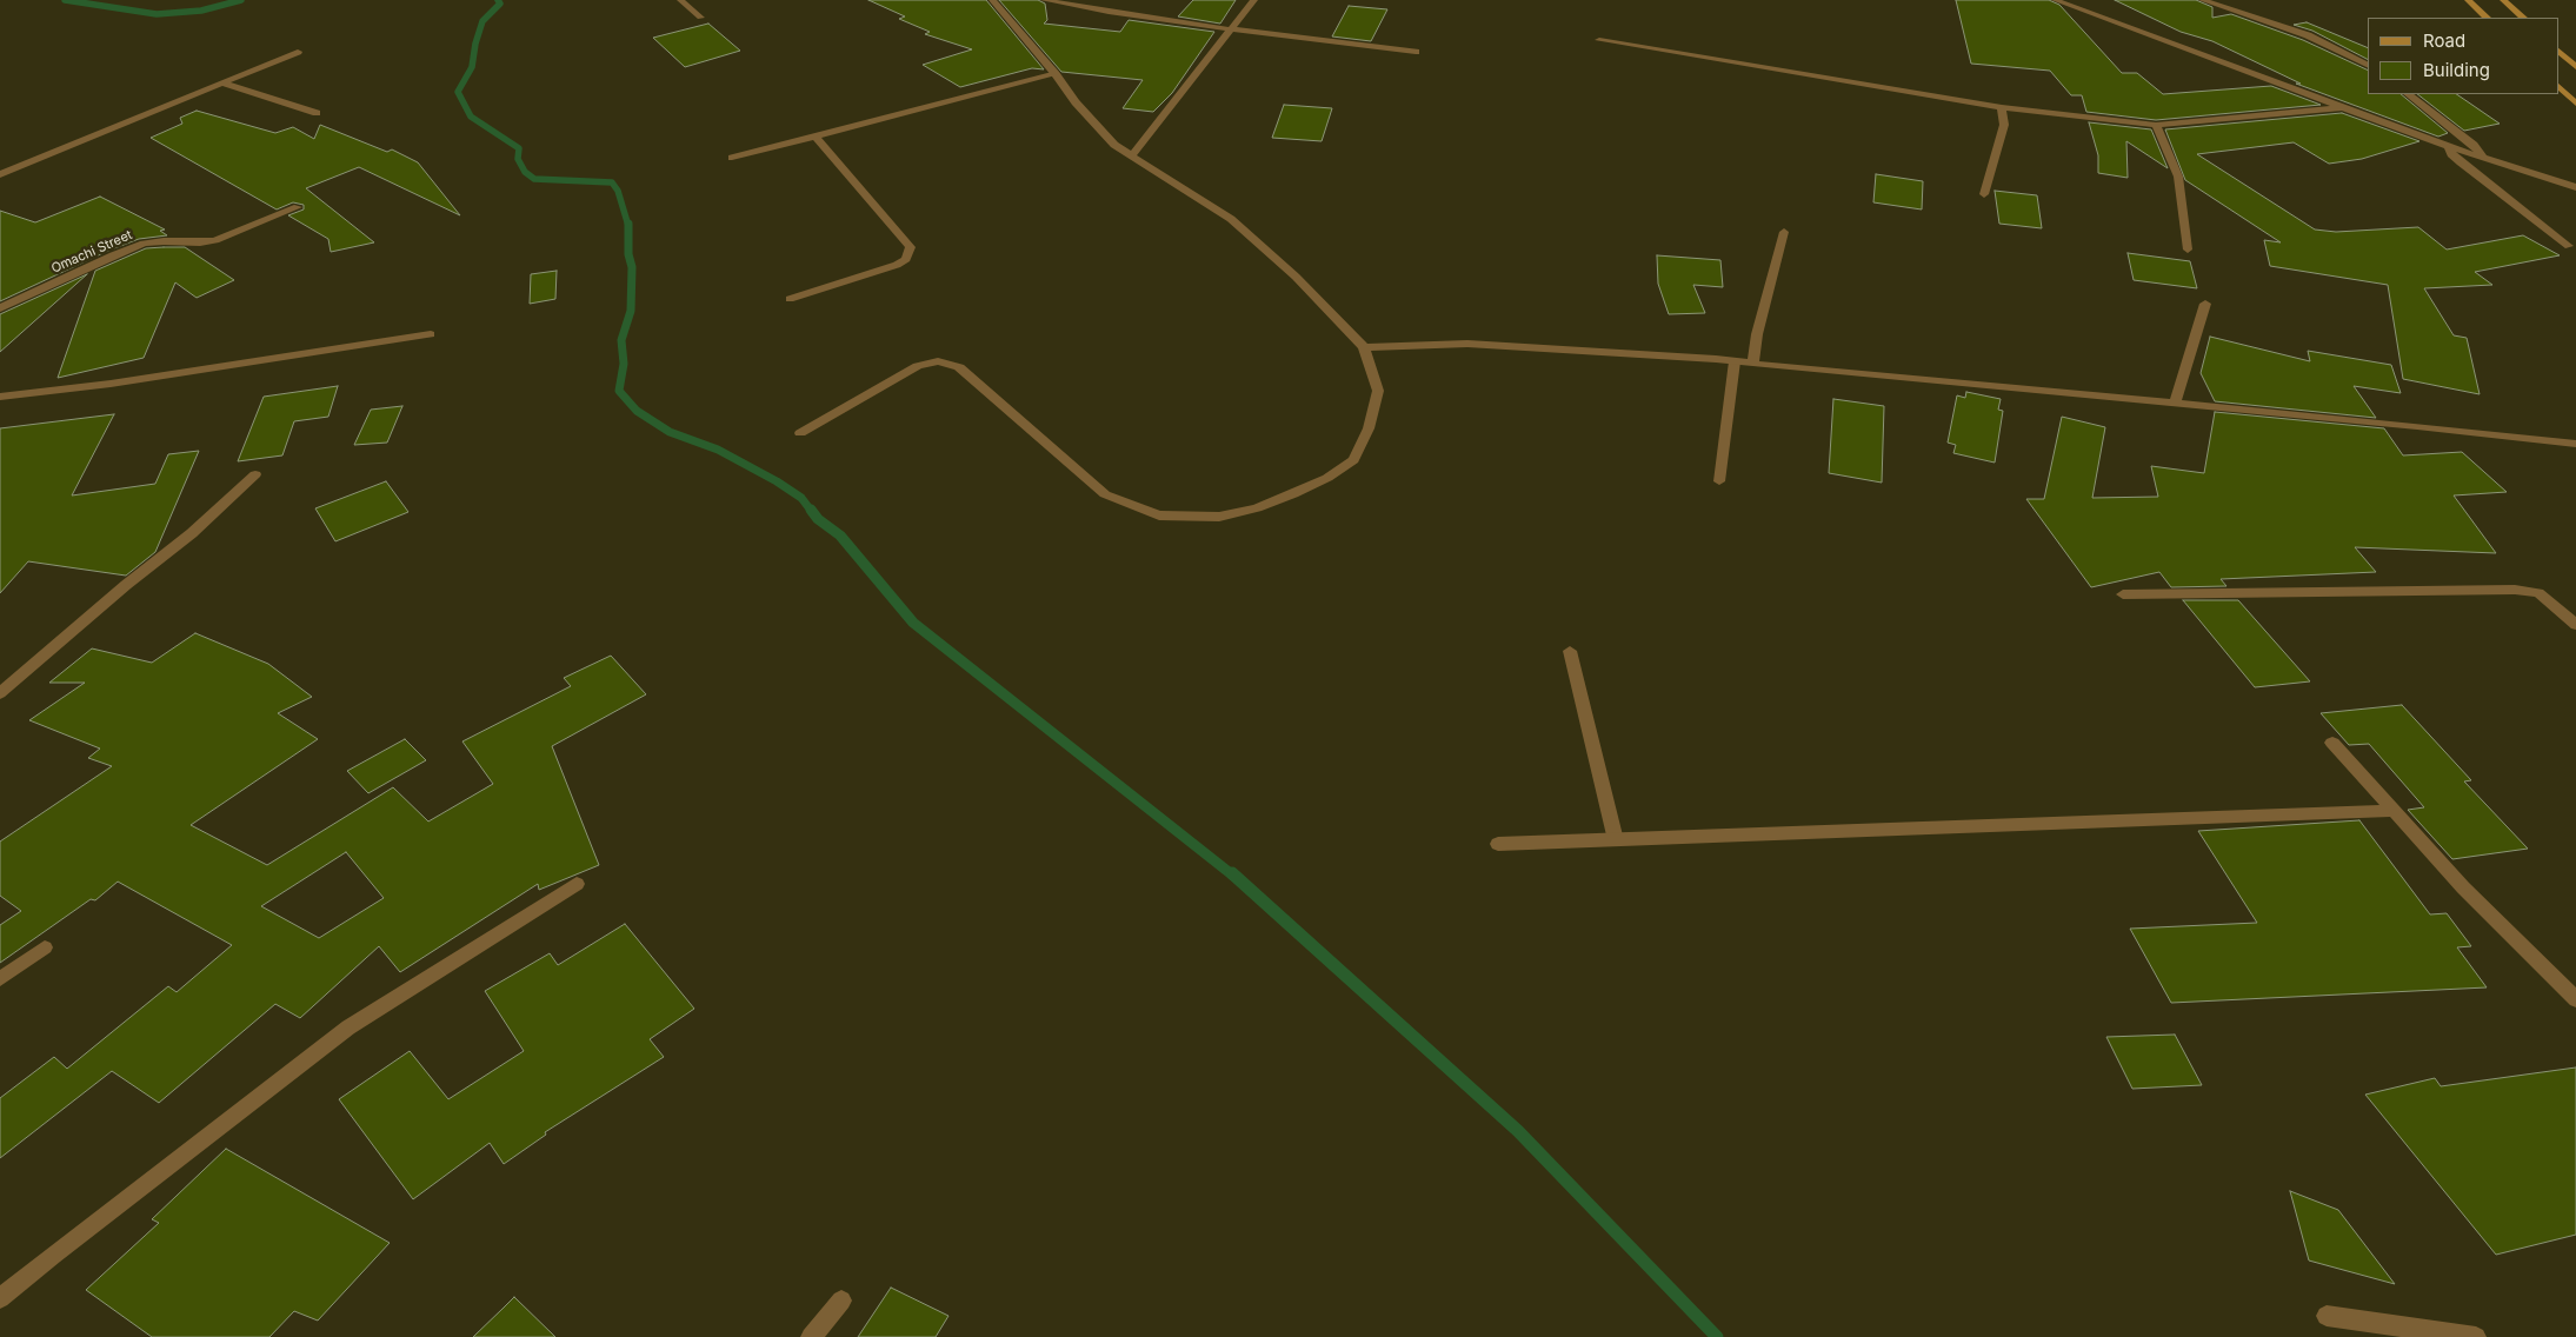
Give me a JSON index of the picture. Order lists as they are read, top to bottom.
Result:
{
  "streets": {
    "street": ["Omachi Street"]
  },
  "legend": ["Road", "Building"]
}
